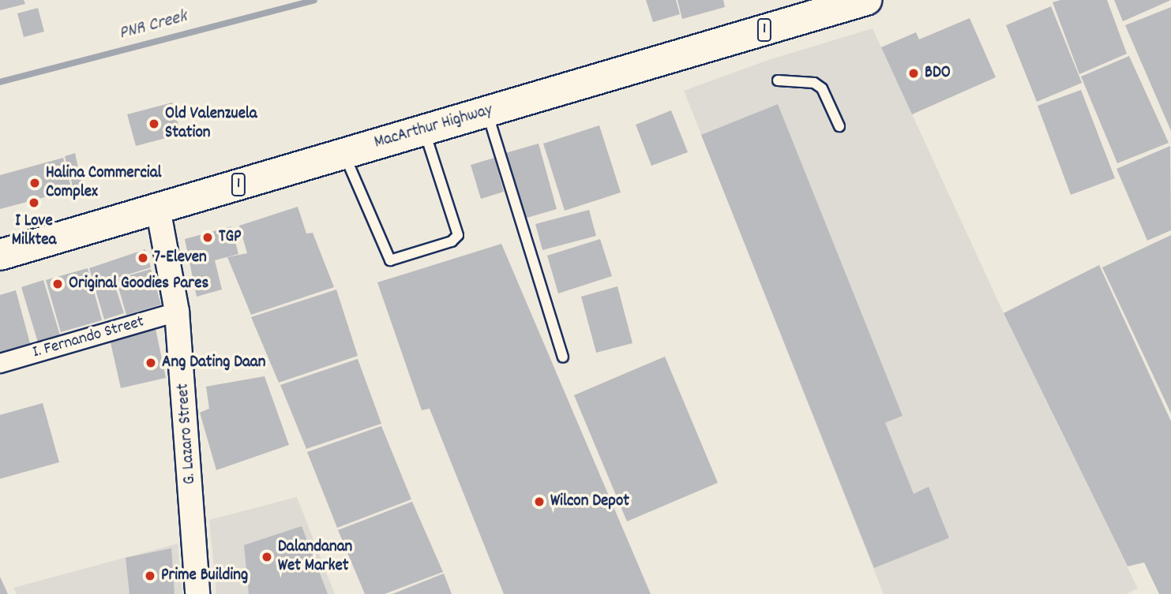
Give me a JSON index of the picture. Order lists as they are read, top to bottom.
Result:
{
  "streets": {
    "highway": ["1", "MacArthur Highway"],
    "street": ["I. Fernando Street", "G. Lazaro Street"]
  },
  "crossings": [
    ["MacArthur Highway", "G. Lazaro Street"],
    ["I. Fernando Street", "G. Lazaro Street"]
  ],
  "water": ["PNR Creek"],
  "places": [
    "BDO",
    "Old Valenzuela Station",
    "Halina Commercial Complex",
    "I Love Milktea",
    "TGP",
    "7-Eleven",
    "Original Goodies Pares",
    "Ang Dating Daan",
    "Wilcon Depot",
    "Dalandanan Wet Market",
    "Prime Building"
  ]
}
